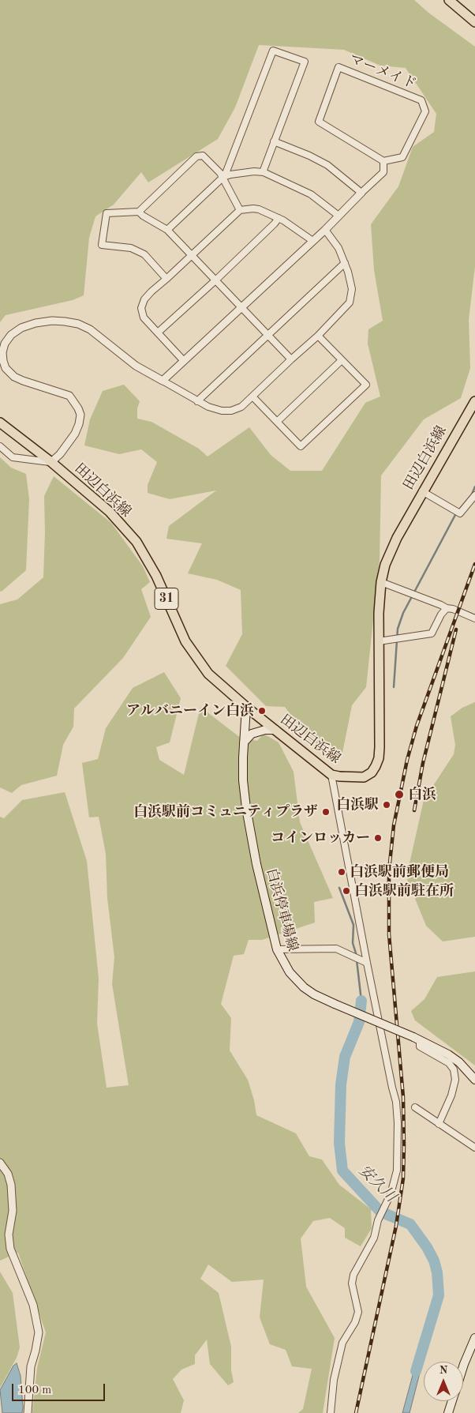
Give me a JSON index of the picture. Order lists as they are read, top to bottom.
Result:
{
  "streets": {
    "main road": ["田辺白浜線", "31", "白浜停車場線"],
    "street": ["マーメイド"]
  },
  "crossings": [
    ["田辺白浜線", "白浜停車場線"]
  ],
  "water": ["安久川"],
  "places": [
    "アルバニーイン白浜",
    "白浜",
    "白浜駅",
    "白浜駅前コミュニティプラザ",
    "コインロッカー",
    "白浜駅前郵便局",
    "白浜駅前駐在所"
  ],
  "scale_bar": "100 m",
  "north": "top"
}
